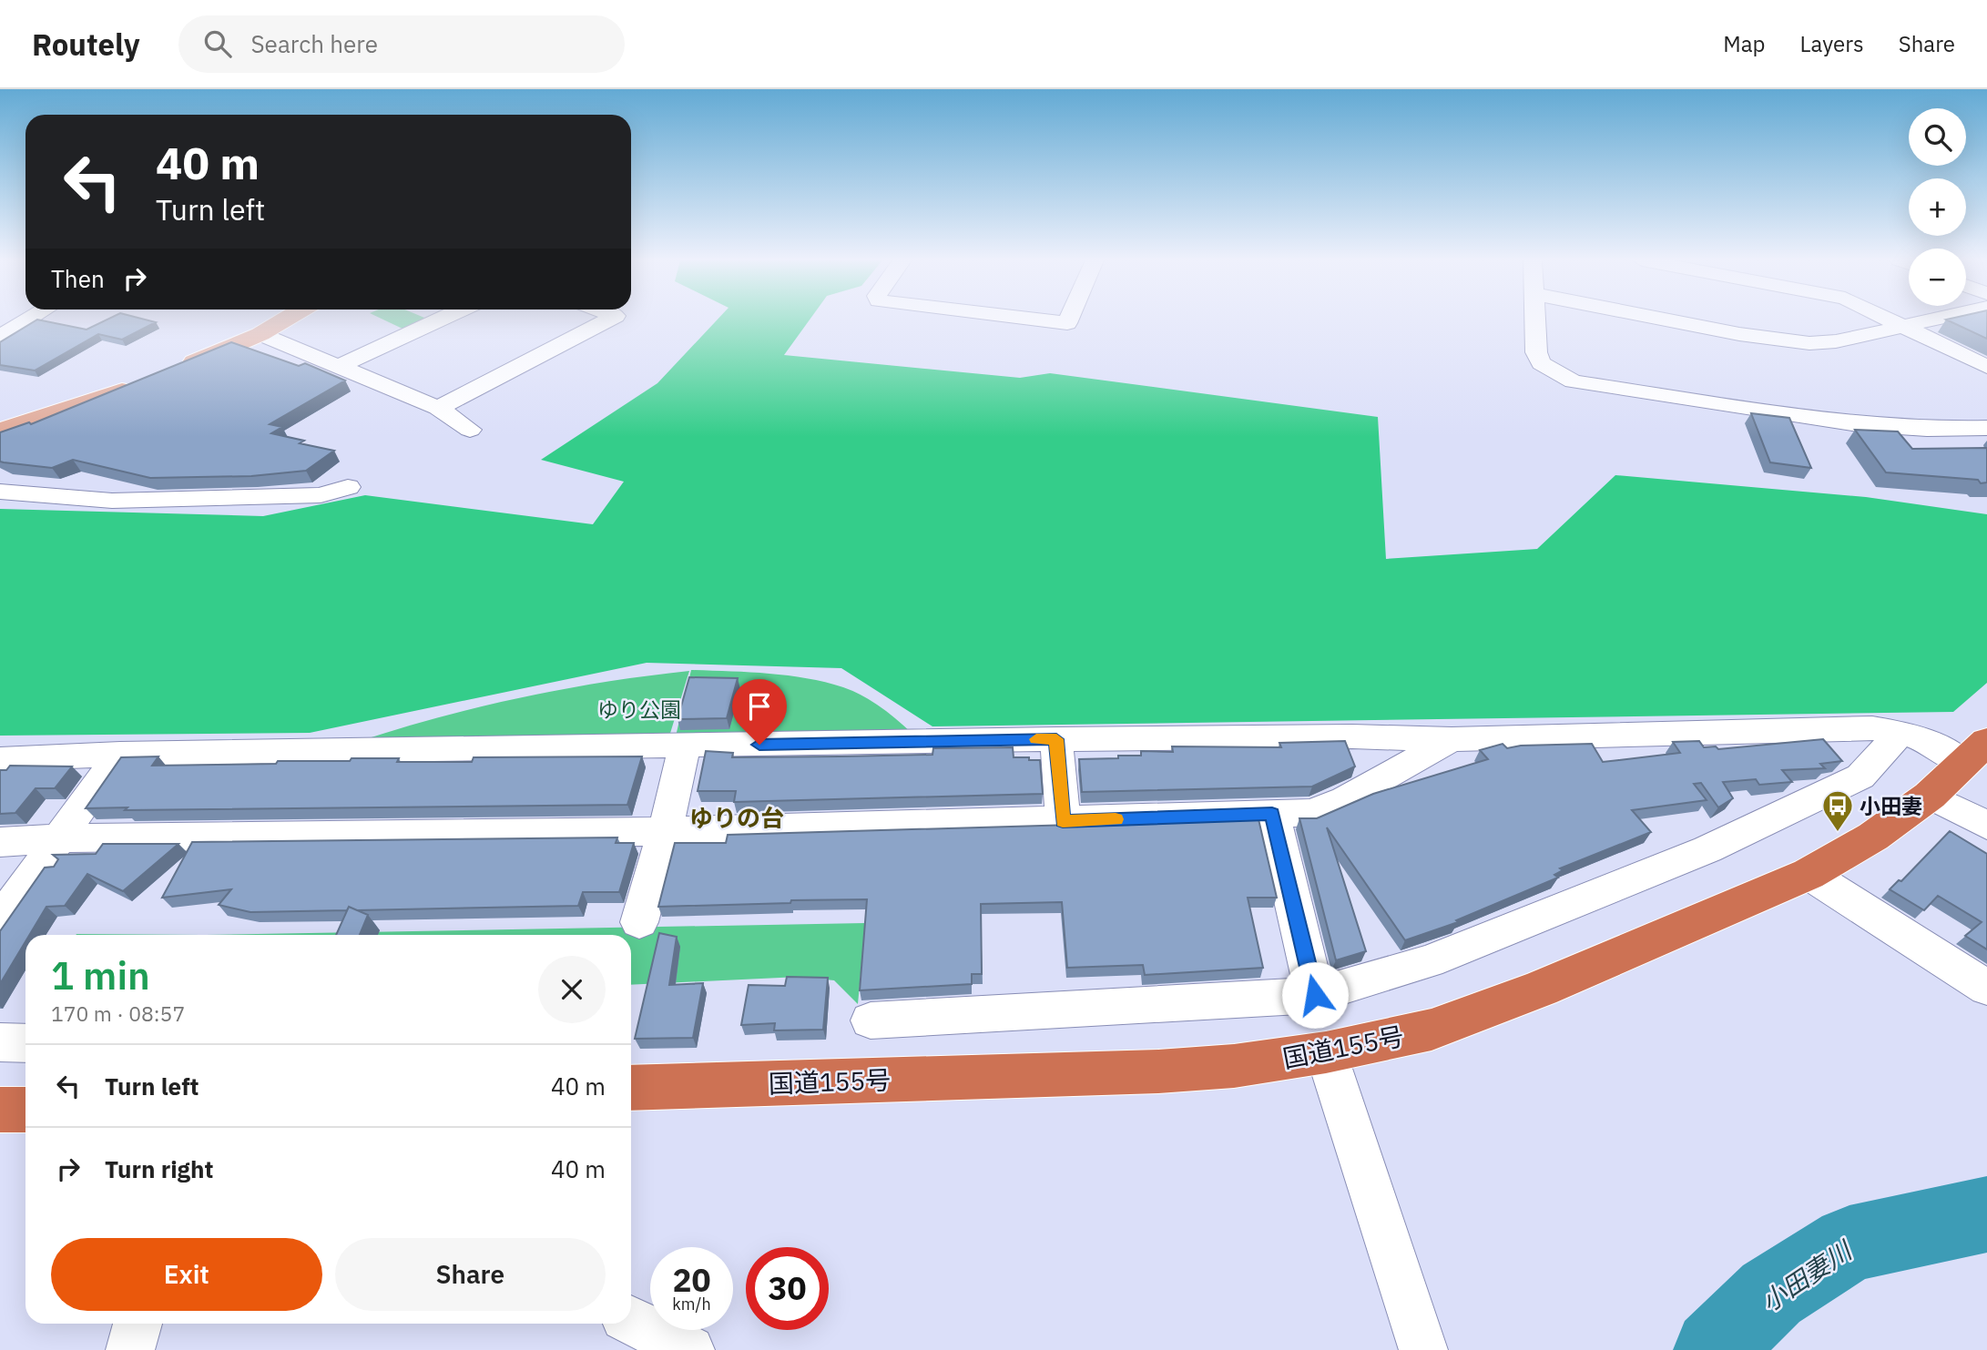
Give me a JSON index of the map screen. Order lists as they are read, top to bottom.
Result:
{
  "streets": {
    "highway": ["国道155号"]
  },
  "districts": ["ゆりの台"],
  "water": ["小田妻川"],
  "parks": ["ゆり公園"],
  "places": {
    "bus stop": ["小田妻"]
  },
  "page": {
    "header": "Routely",
    "search": "Search here",
    "nav": ["Map", "Layers", "Share"],
    "map_buttons": ["+", "−"],
    "turn": ["40 m", "Turn left"],
    "then": "Then",
    "heading": ["1 min", "170 m · 08:57"],
    "list": [
      {
        "name": "Turn left",
        "value": "40 m"
      },
      {
        "name": "Turn right",
        "value": "40 m"
      }
    ],
    "buttons": ["Exit", "Share"],
    "speed": "20 km/h",
    "limit": "30"
  }
}
